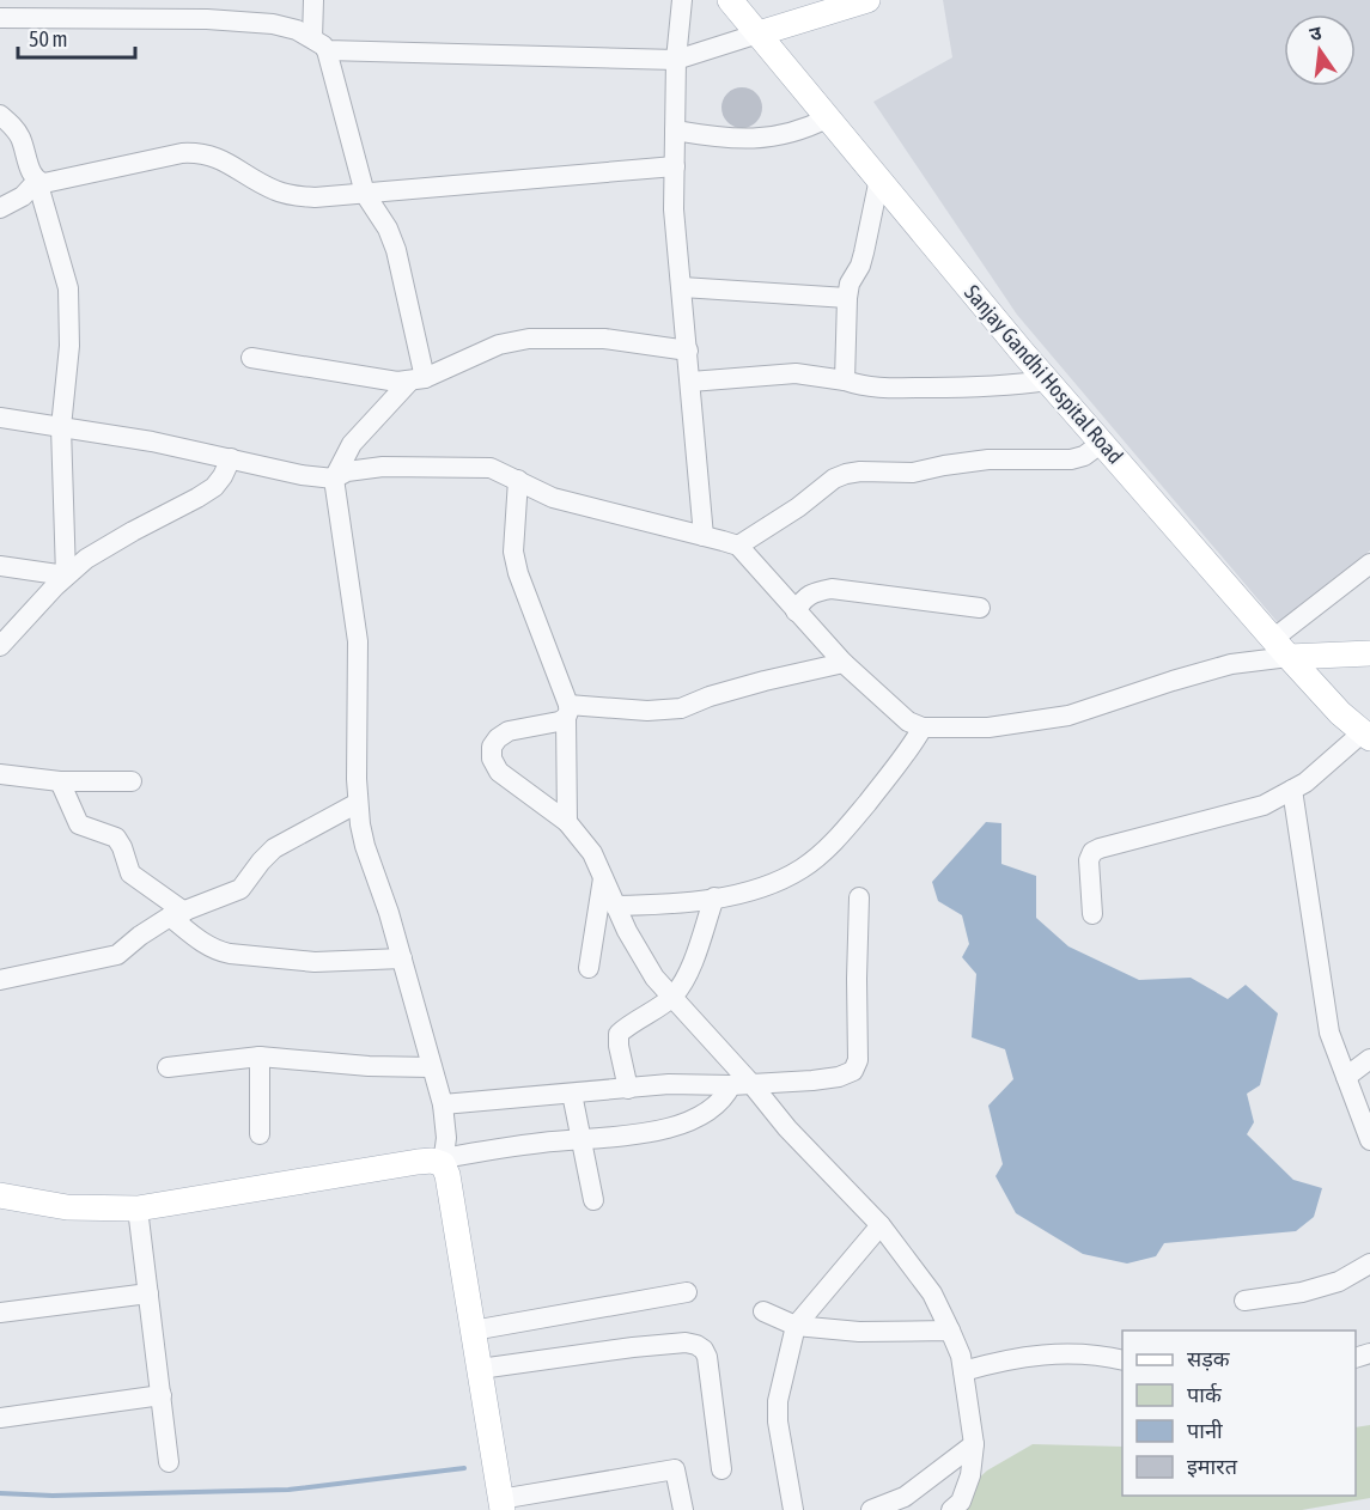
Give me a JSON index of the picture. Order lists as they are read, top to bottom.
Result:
{
  "streets": {
    "main road": ["Sanjay Gandhi Hospital Road"]
  },
  "legend": [
    "सड़क",
    "पार्क",
    "पानी",
    "इमारत"
  ],
  "scale_bar": "50 m",
  "north": "top"
}
